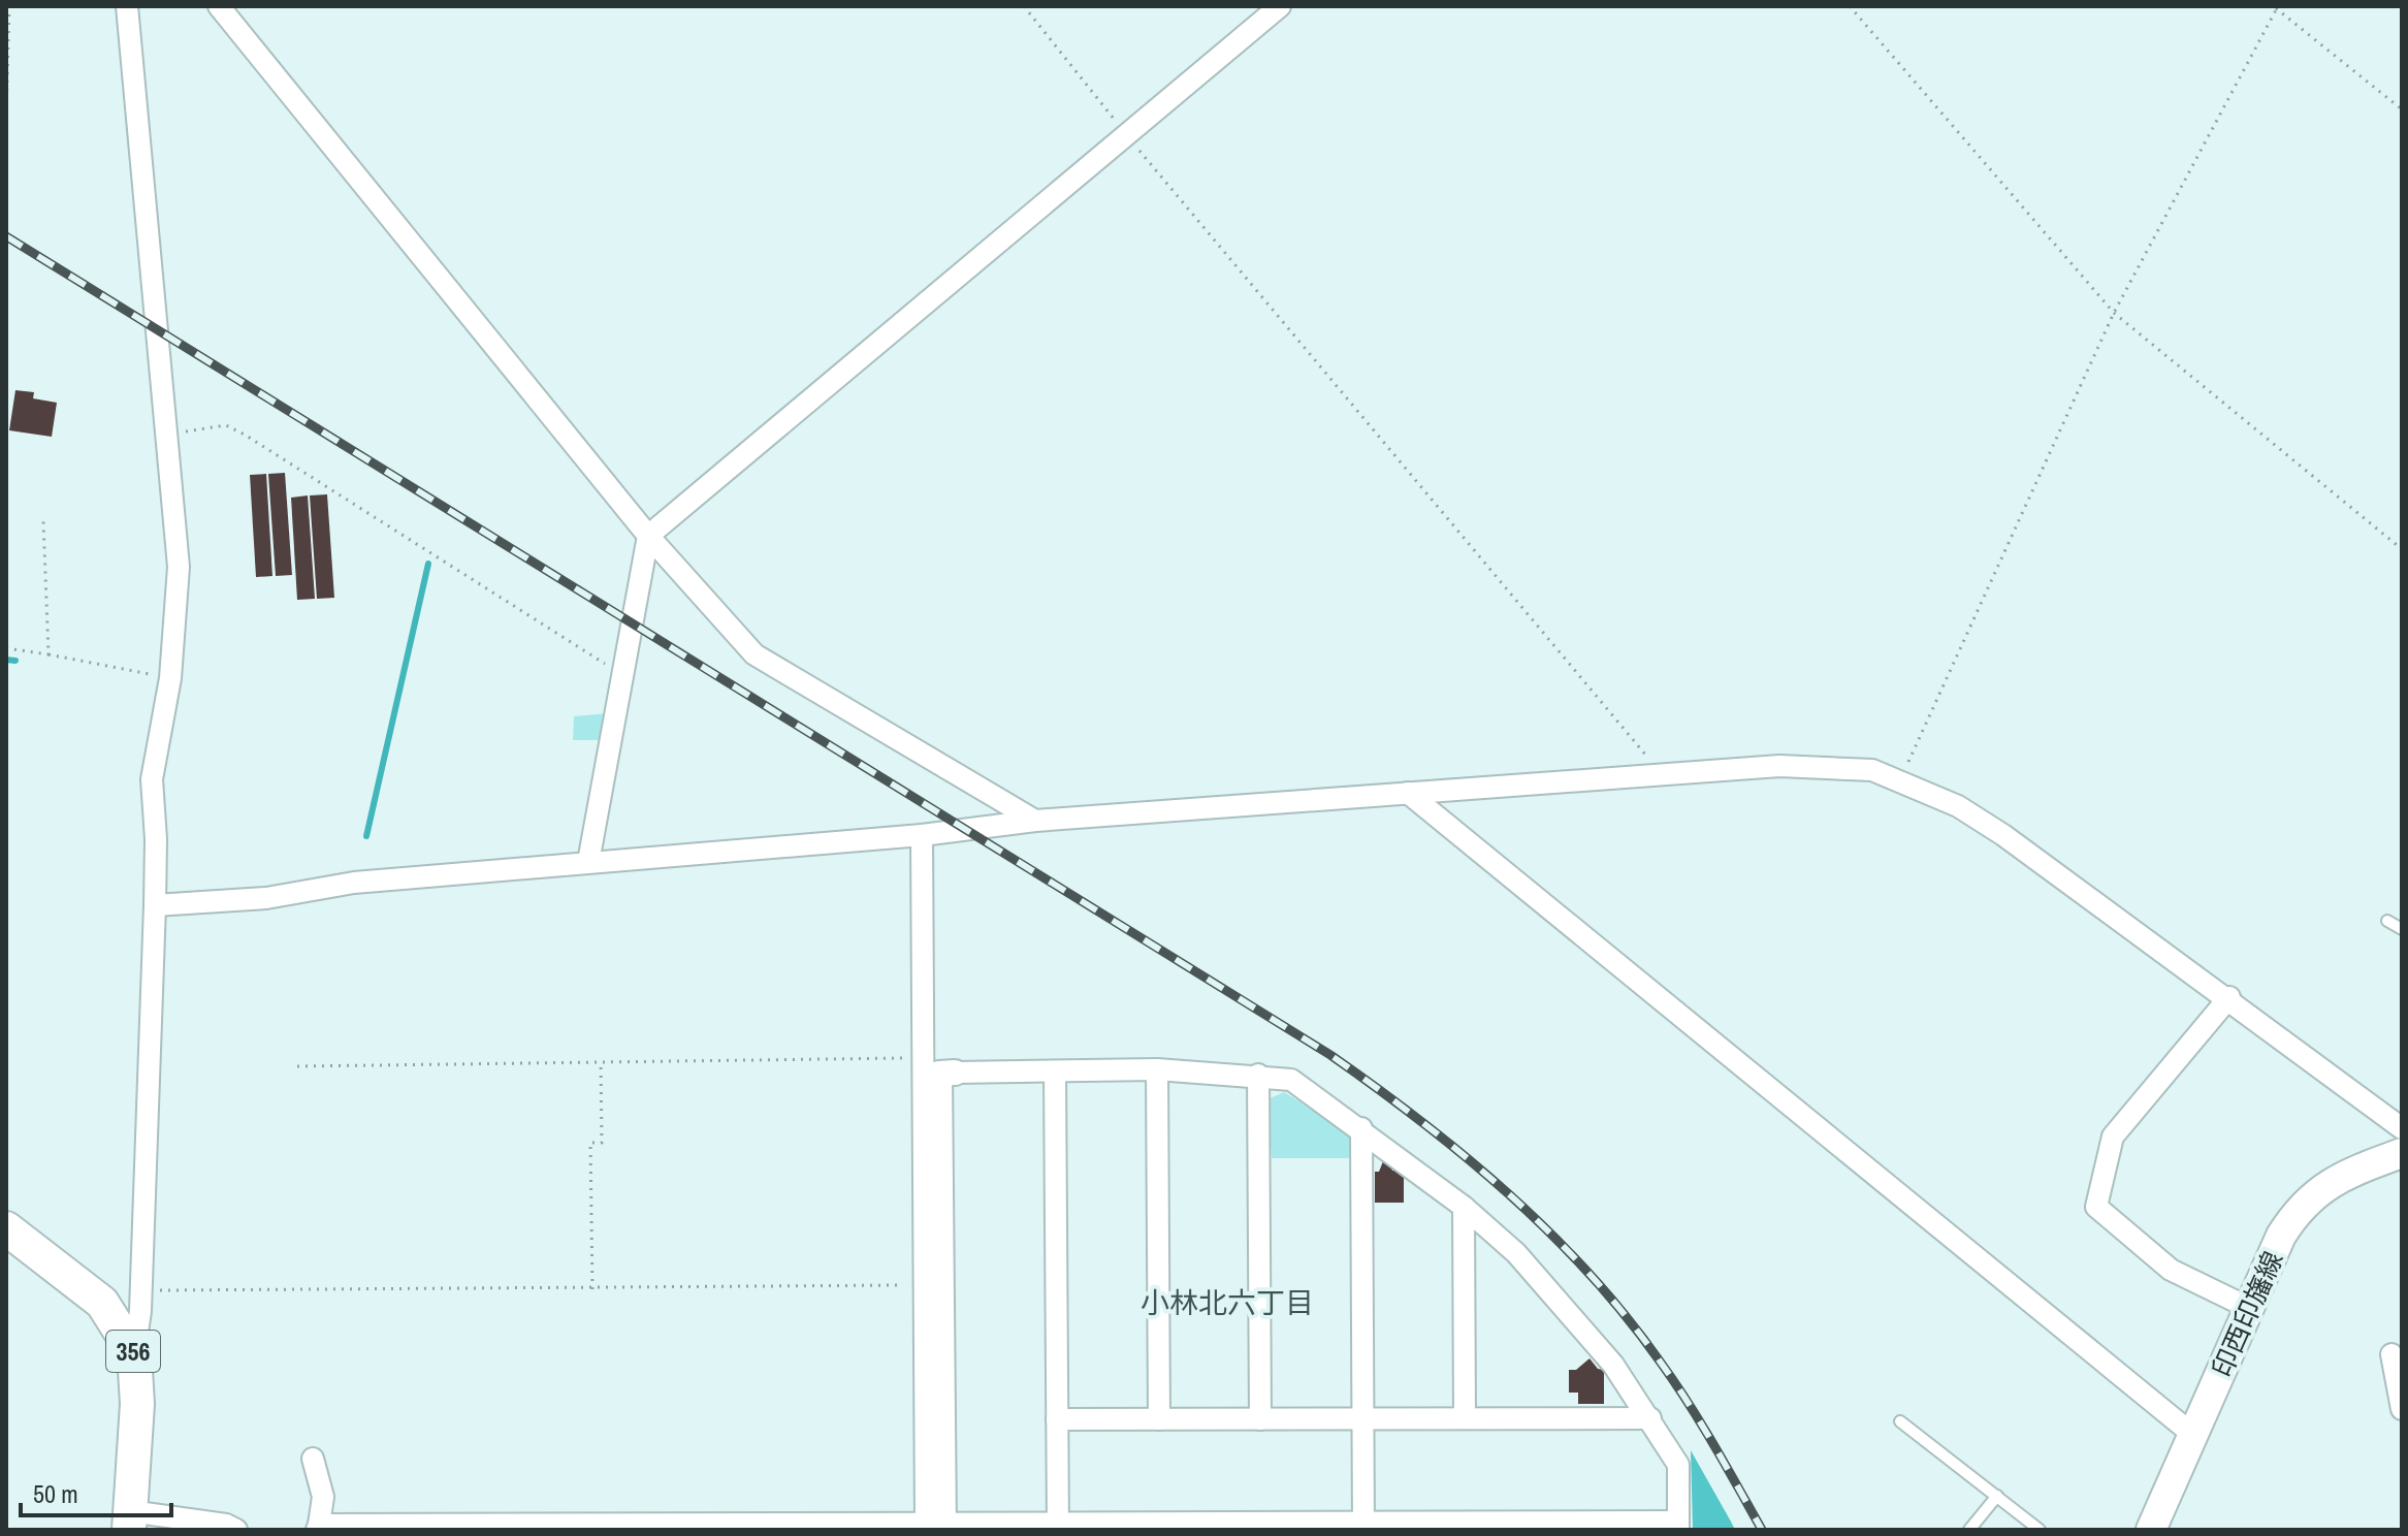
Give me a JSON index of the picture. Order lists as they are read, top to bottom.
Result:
{
  "streets": {
    "highway": ["356"],
    "main road": ["印西印旛線"]
  },
  "districts": ["小林北六丁目"],
  "scale_bar": "50 m"
}
